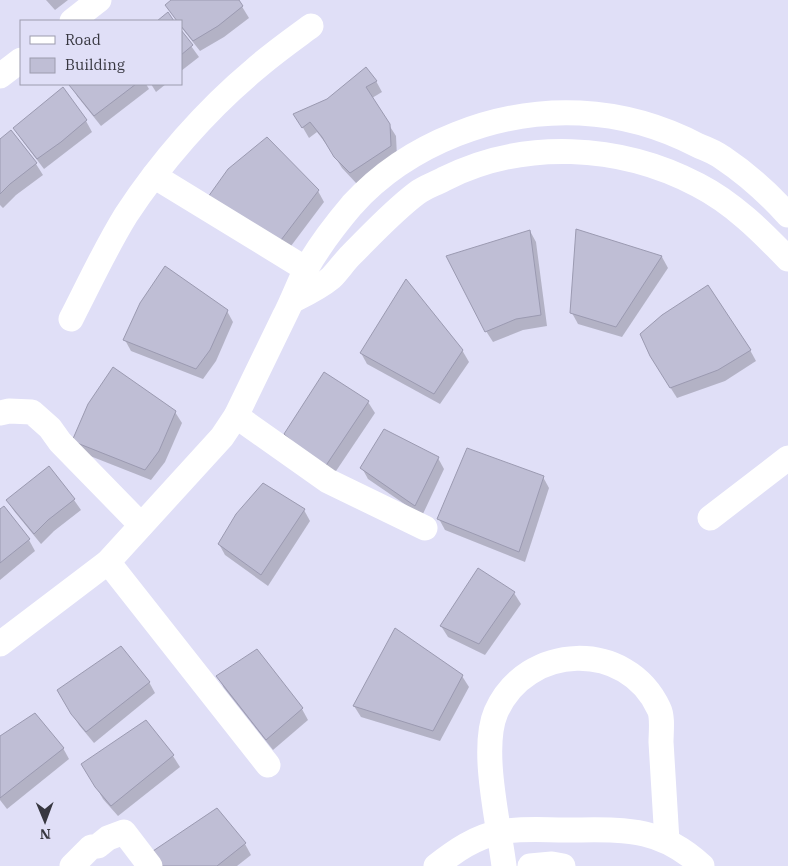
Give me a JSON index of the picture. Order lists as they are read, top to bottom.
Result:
{
  "legend": ["Road", "Building"],
  "north": "bottom"
}
